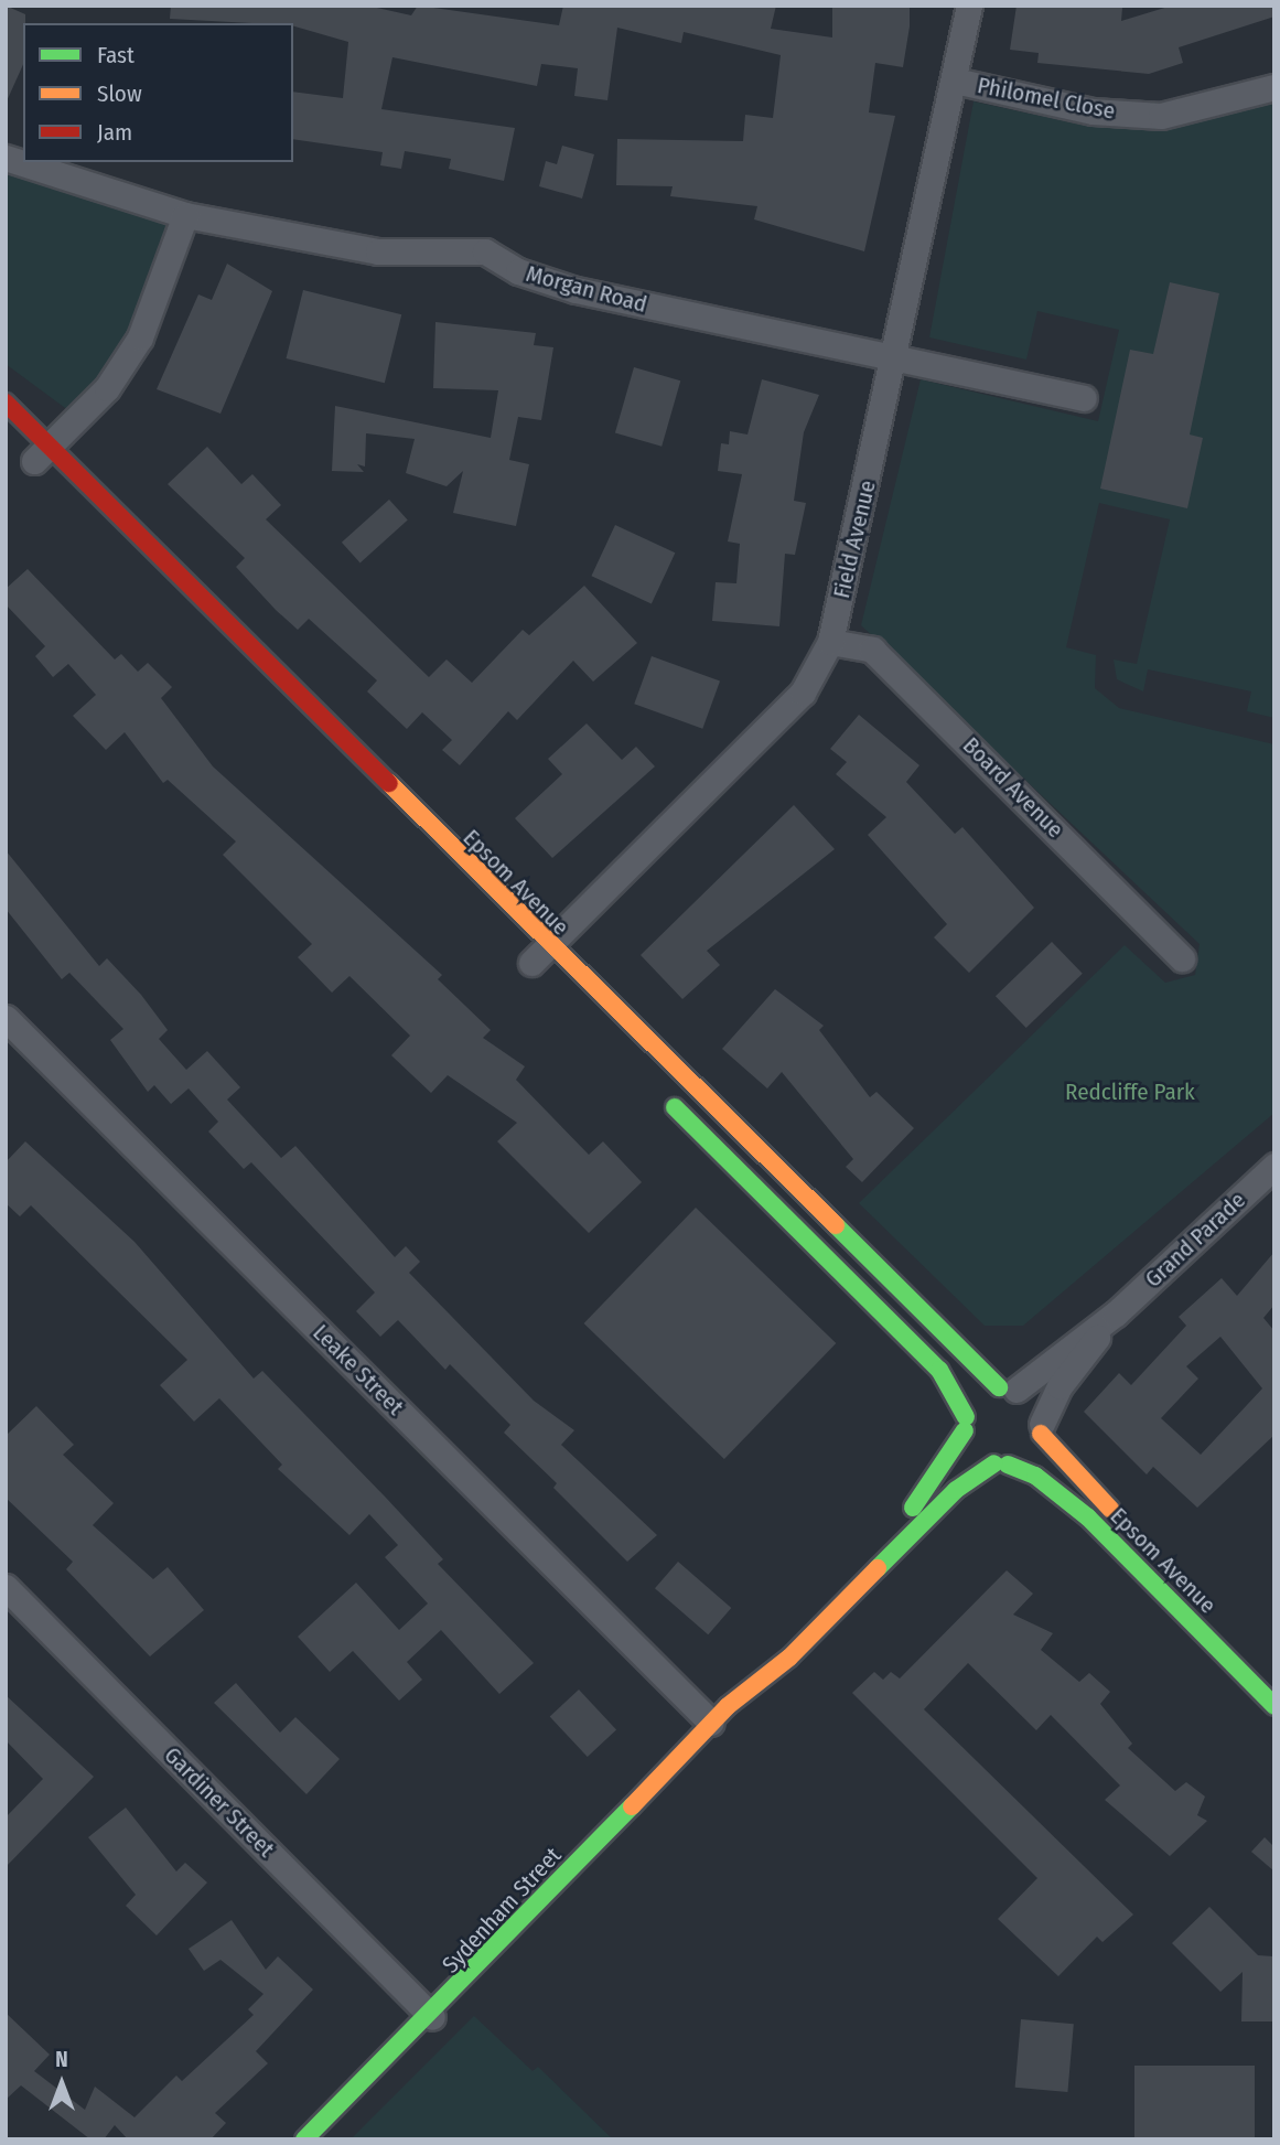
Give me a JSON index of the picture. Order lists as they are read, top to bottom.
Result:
{
  "streets": {
    "street": [
      "Philomel Close",
      "Morgan Road",
      "Field Avenue",
      "Board Avenue",
      "Epsom Avenue",
      "Grand Parade",
      "Leake Street",
      "Gardiner Street",
      "Sydenham Street"
    ]
  },
  "crossings": [
    ["Philomel Close", "Field Avenue"],
    ["Morgan Road", "Field Avenue"],
    ["Field Avenue", "Board Avenue"],
    ["Field Avenue", "Epsom Avenue"],
    ["Epsom Avenue", "Grand Parade"],
    ["Epsom Avenue", "Sydenham Street"],
    ["Grand Parade", "Sydenham Street"],
    ["Leake Street", "Sydenham Street"],
    ["Gardiner Street", "Sydenham Street"]
  ],
  "parks": ["Redcliffe Park"],
  "legend": ["Fast", "Slow", "Jam"],
  "north": "top"
}
